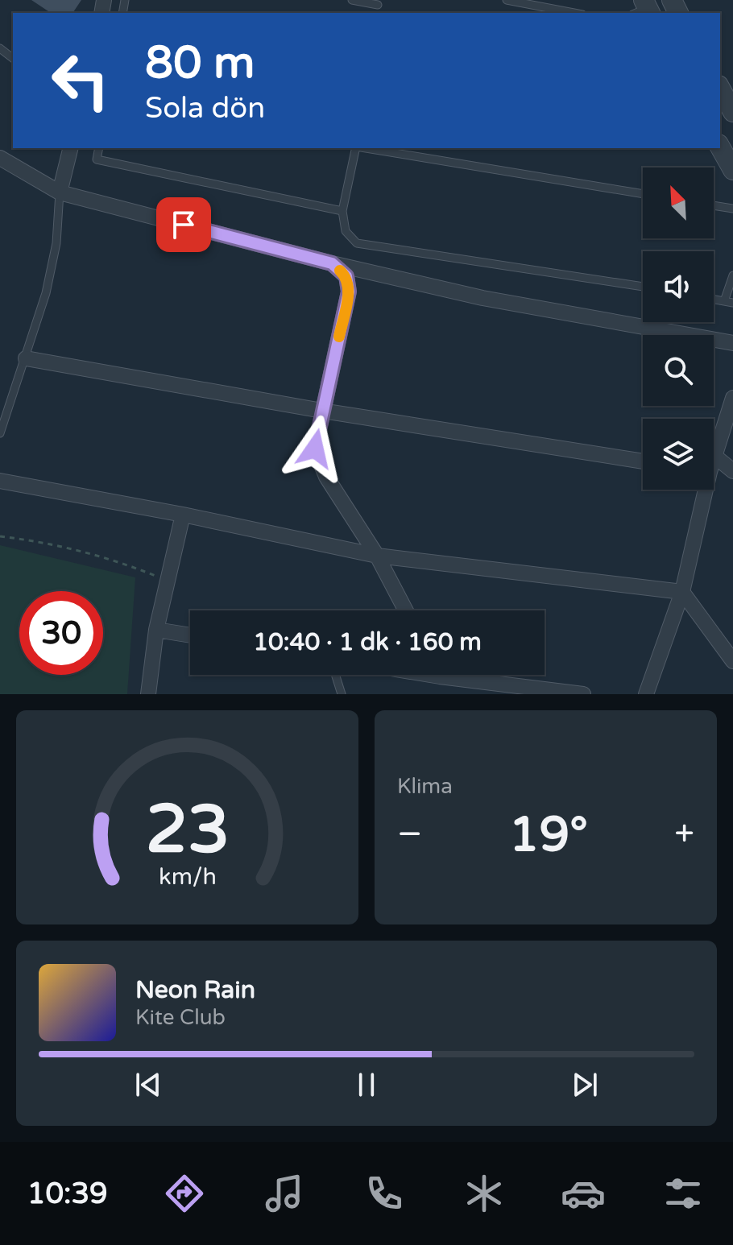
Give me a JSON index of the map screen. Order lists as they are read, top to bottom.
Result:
{
  "north": "top left",
  "page": {
    "turn": ["80 m", "Sola dön"],
    "limit": "30",
    "trip": "10:40 · 1 dk · 160 m",
    "tile": "Klima",
    "heat": ["−", "19°", "+"],
    "song": ["Neon Rain", "Kite Club"],
    "tabs": "10:39",
    "gauge": ["23", "km/h"]
  }
}
